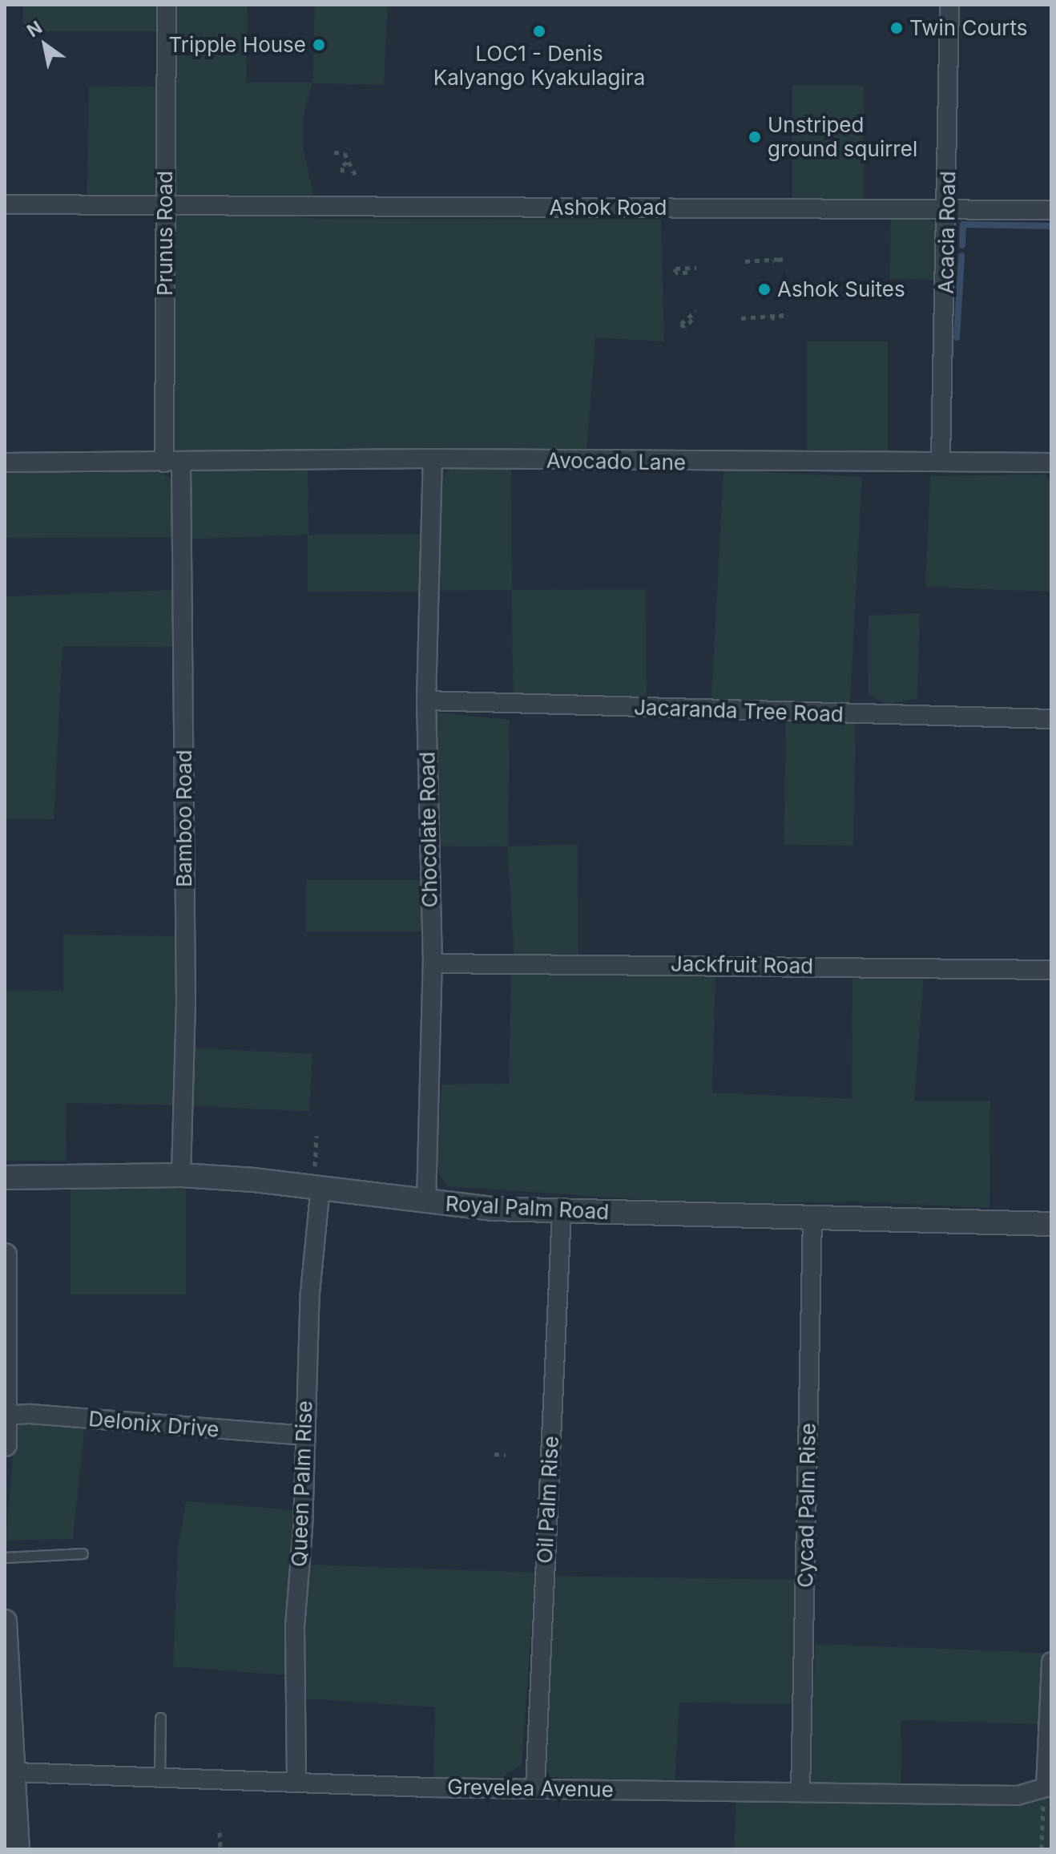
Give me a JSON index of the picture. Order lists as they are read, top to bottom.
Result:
{
  "streets": {
    "street": [
      "Ashok Road",
      "Acacia Road",
      "Prunus Road",
      "Avocado Lane",
      "Jacaranda Tree Road",
      "Bamboo Road",
      "Chocolate Road",
      "Jackfruit Road",
      "Royal Palm Road",
      "Delonix Drive",
      "Queen Palm Rise",
      "Oil Palm Rise",
      "Cycad Palm Rise",
      "Grevelea Avenue"
    ]
  },
  "crossings": [
    ["Ashok Road", "Acacia Road"],
    ["Ashok Road", "Prunus Road"],
    ["Acacia Road", "Avocado Lane"],
    ["Prunus Road", "Avocado Lane"],
    ["Prunus Road", "Bamboo Road"],
    ["Avocado Lane", "Bamboo Road"],
    ["Avocado Lane", "Chocolate Road"],
    ["Jacaranda Tree Road", "Chocolate Road"],
    ["Bamboo Road", "Royal Palm Road"],
    ["Chocolate Road", "Jackfruit Road"],
    ["Chocolate Road", "Royal Palm Road"],
    ["Royal Palm Road", "Queen Palm Rise"],
    ["Royal Palm Road", "Oil Palm Rise"],
    ["Royal Palm Road", "Cycad Palm Rise"],
    ["Delonix Drive", "Queen Palm Rise"],
    ["Queen Palm Rise", "Grevelea Avenue"],
    ["Oil Palm Rise", "Grevelea Avenue"],
    ["Cycad Palm Rise", "Grevelea Avenue"]
  ],
  "places": [
    "Twin Courts",
    "LOC1 - Denis Kalyango Kyakulagira",
    "Tripple House",
    "Unstriped ground squirrel",
    "Ashok Suites"
  ],
  "north": "top left"
}
